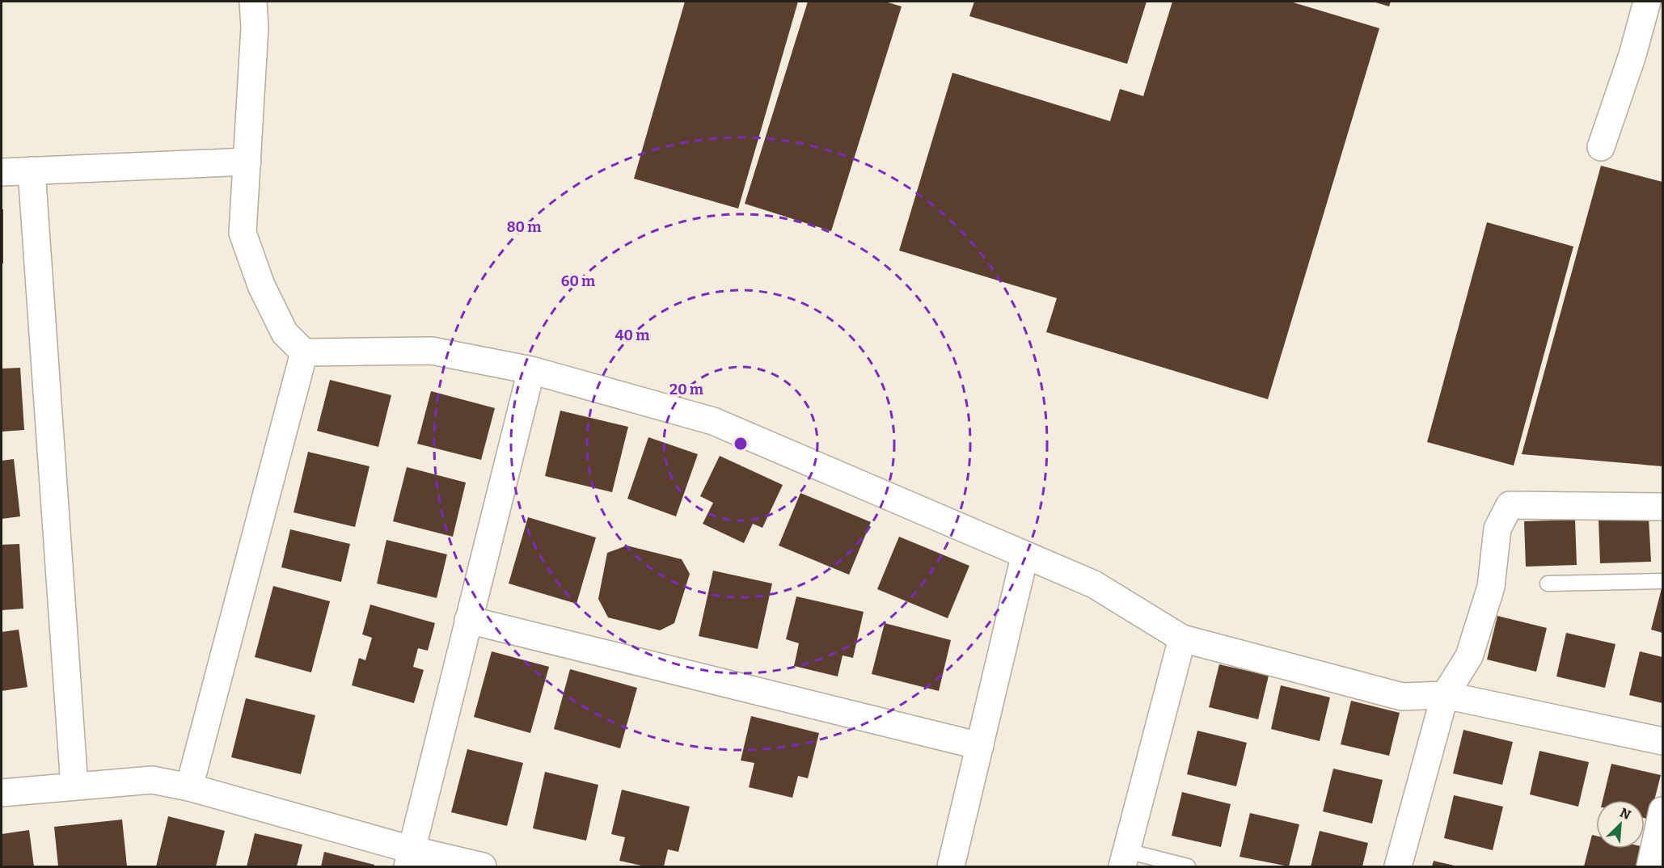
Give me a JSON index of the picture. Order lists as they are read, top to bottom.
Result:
{
  "north": "top right",
  "rings": [
    "80 m",
    "60 m",
    "40 m",
    "20 m"
  ]
}
